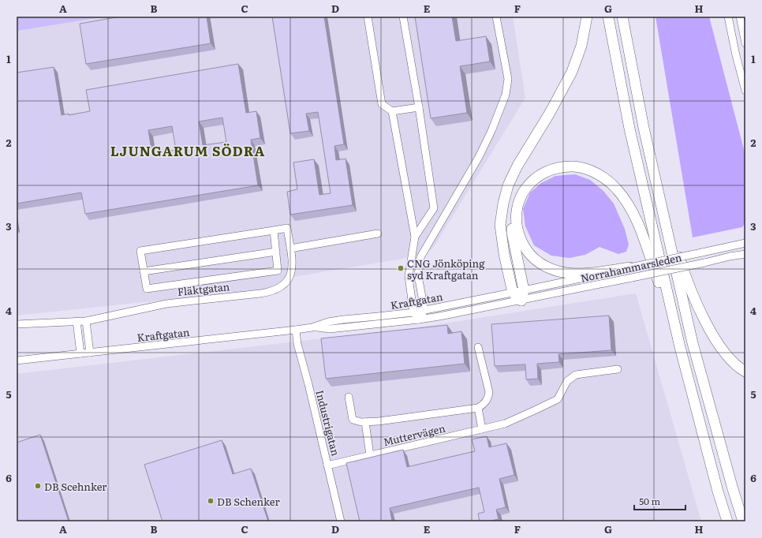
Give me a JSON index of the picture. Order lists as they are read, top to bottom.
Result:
{
  "streets": {
    "street": [
      "Norrahammarsleden",
      "Fläktgatan",
      "Kraftgatan",
      "Industrigatan",
      "Muttervägen"
    ]
  },
  "crossings": [
    ["Norrahammarsleden", "Kraftgatan"],
    ["Kraftgatan", "Industrigatan"],
    ["Industrigatan", "Muttervägen"]
  ],
  "districts": ["LJUNGARUM SÖDRA"],
  "places": ["CNG Jönköping syd Kraftgatan", "DB Scehnker", "DB Schenker"],
  "scale_bar": "50 m",
  "grid": {
    "columns": [
      "A",
      "B",
      "C",
      "D",
      "E",
      "F",
      "G",
      "H"
    ],
    "rows": [
      "1",
      "2",
      "3",
      "4",
      "5",
      "6"
    ]
  }
}
